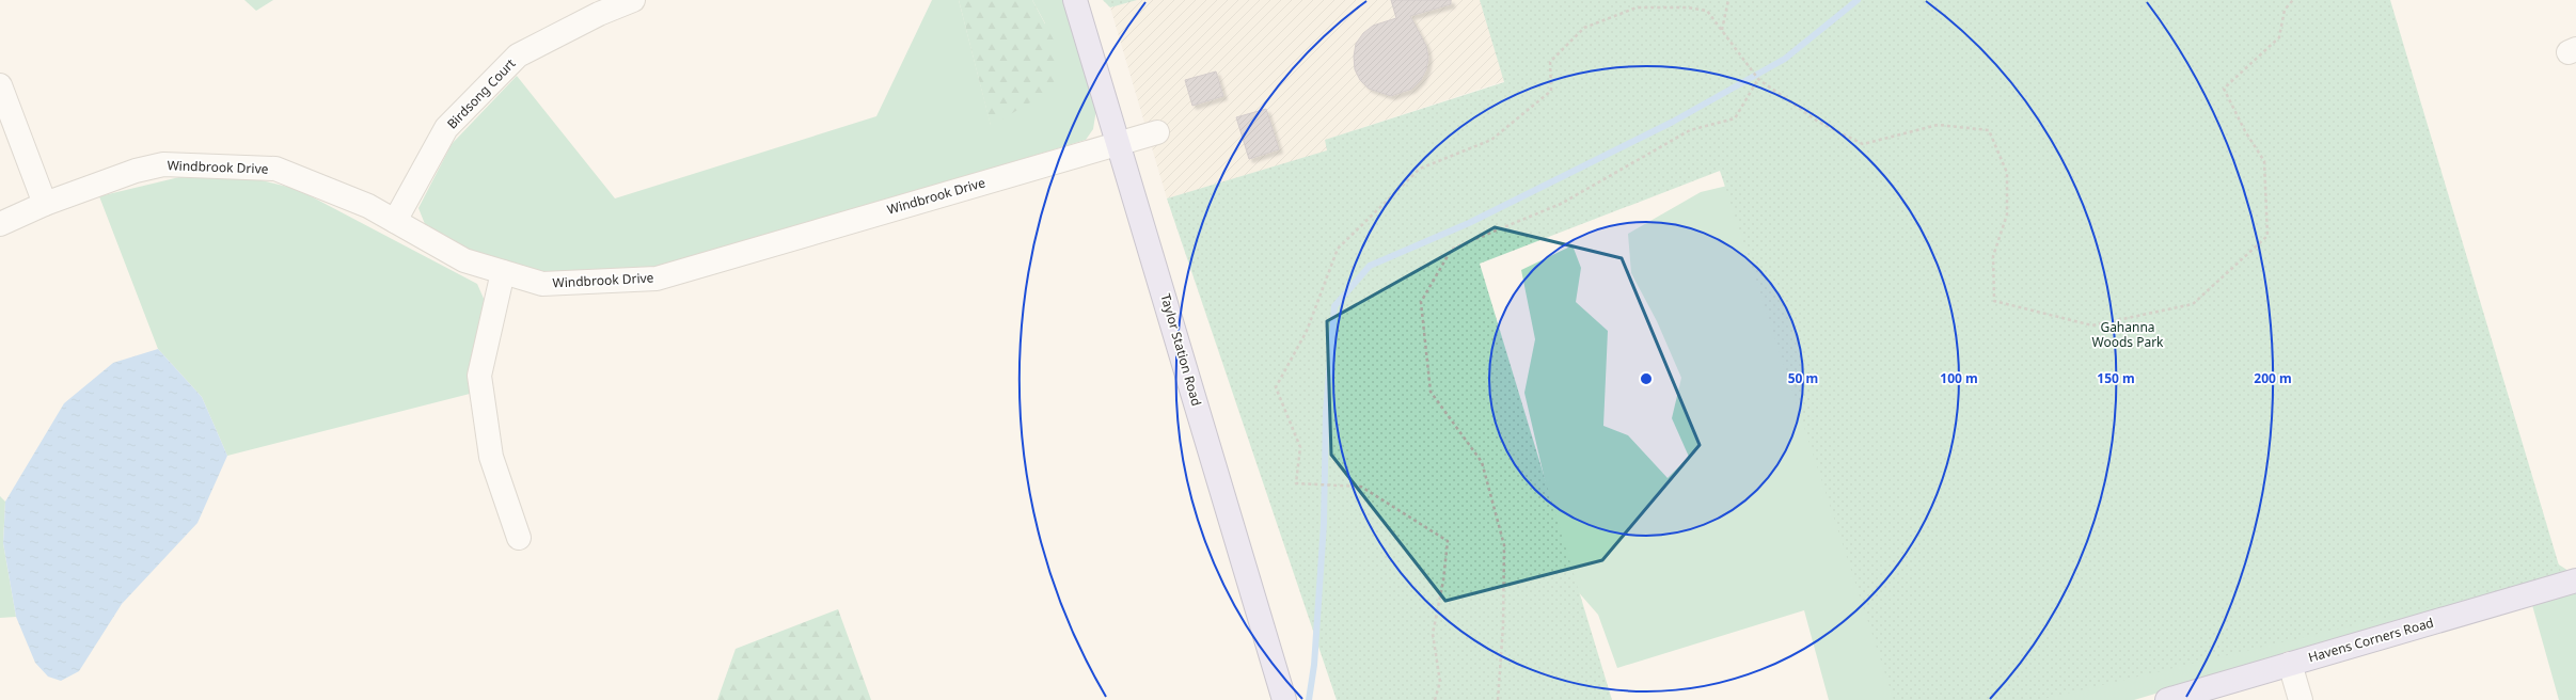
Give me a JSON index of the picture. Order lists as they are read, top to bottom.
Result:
{
  "streets": {
    "main road": ["Taylor Station Road", "Havens Corners Road"],
    "street": ["Birdsong Court", "Windbrook Drive"]
  },
  "crossings": [
    ["Birdsong Court", "Windbrook Drive"],
    ["Windbrook Drive", "Taylor Station Road"]
  ],
  "parks": ["Gahanna Woods Park"],
  "rings": [
    "50 m",
    "100 m",
    "150 m",
    "200 m"
  ]
}
